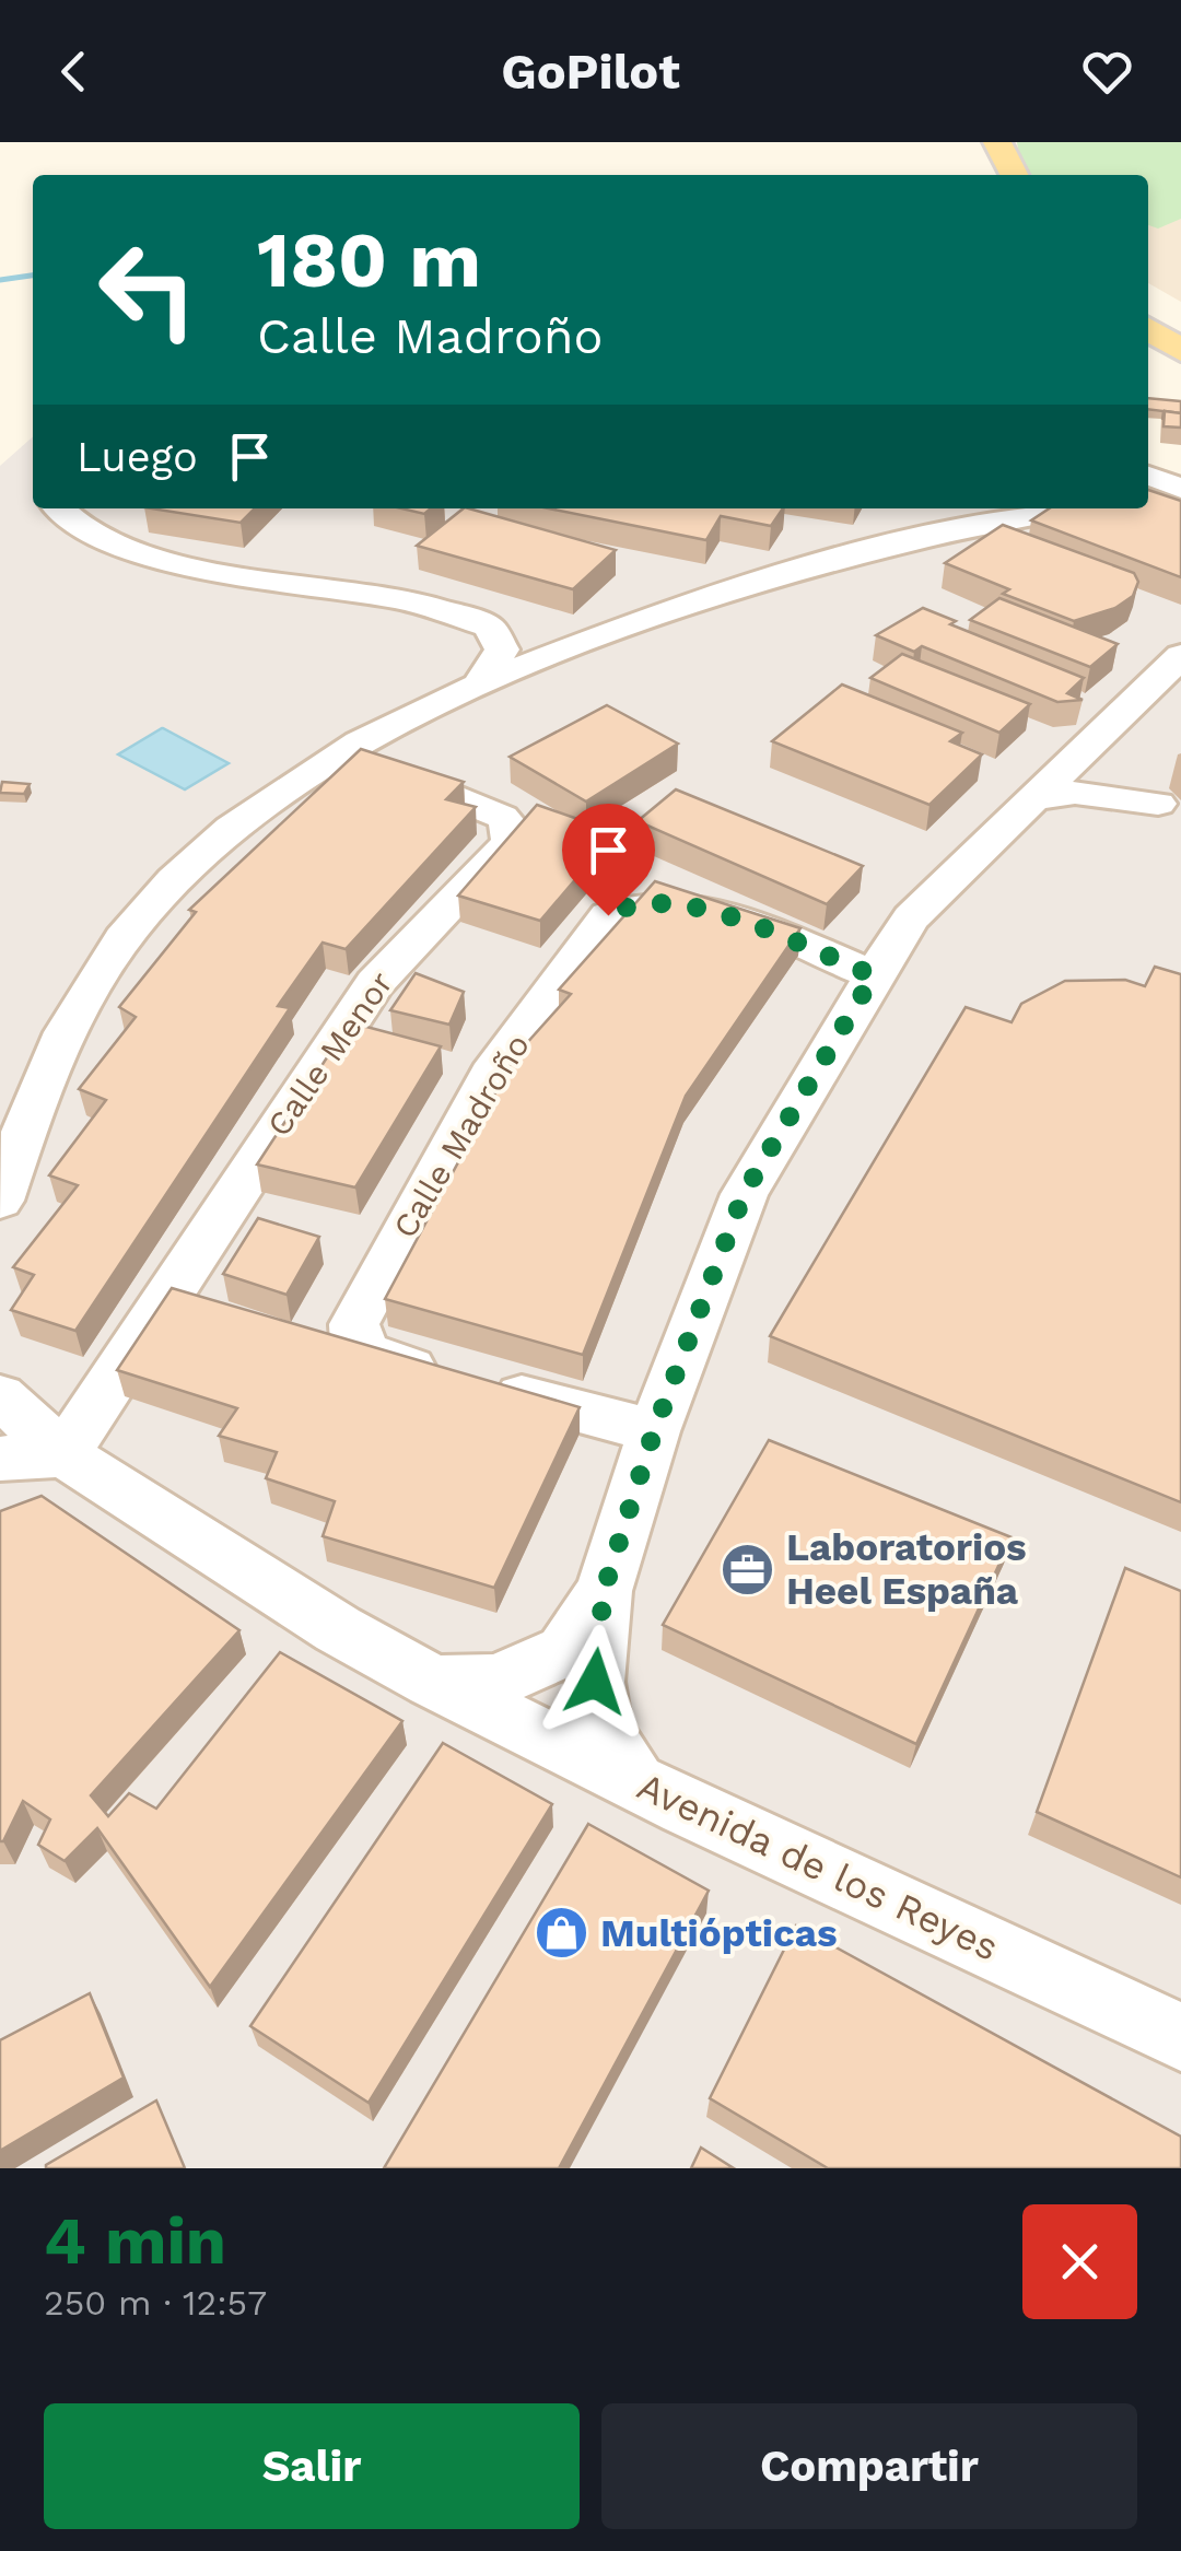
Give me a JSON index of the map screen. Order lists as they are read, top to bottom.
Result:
{
  "streets": {
    "street": ["Calle Menor", "Calle Madroño", "Avenida de los Reyes"]
  },
  "crossings": [
    ["Calle Menor", "Avenida de los Reyes"]
  ],
  "places": {
    "office": ["Laboratorios Heel España"],
    "shop": ["Multiópticas"]
  },
  "page": {
    "header": "GoPilot",
    "turn": ["180 m", "Calle Madroño"],
    "then": "Luego",
    "heading": ["4 min", "250 m · 12:57"],
    "buttons": ["Salir", "Compartir"]
  }
}
